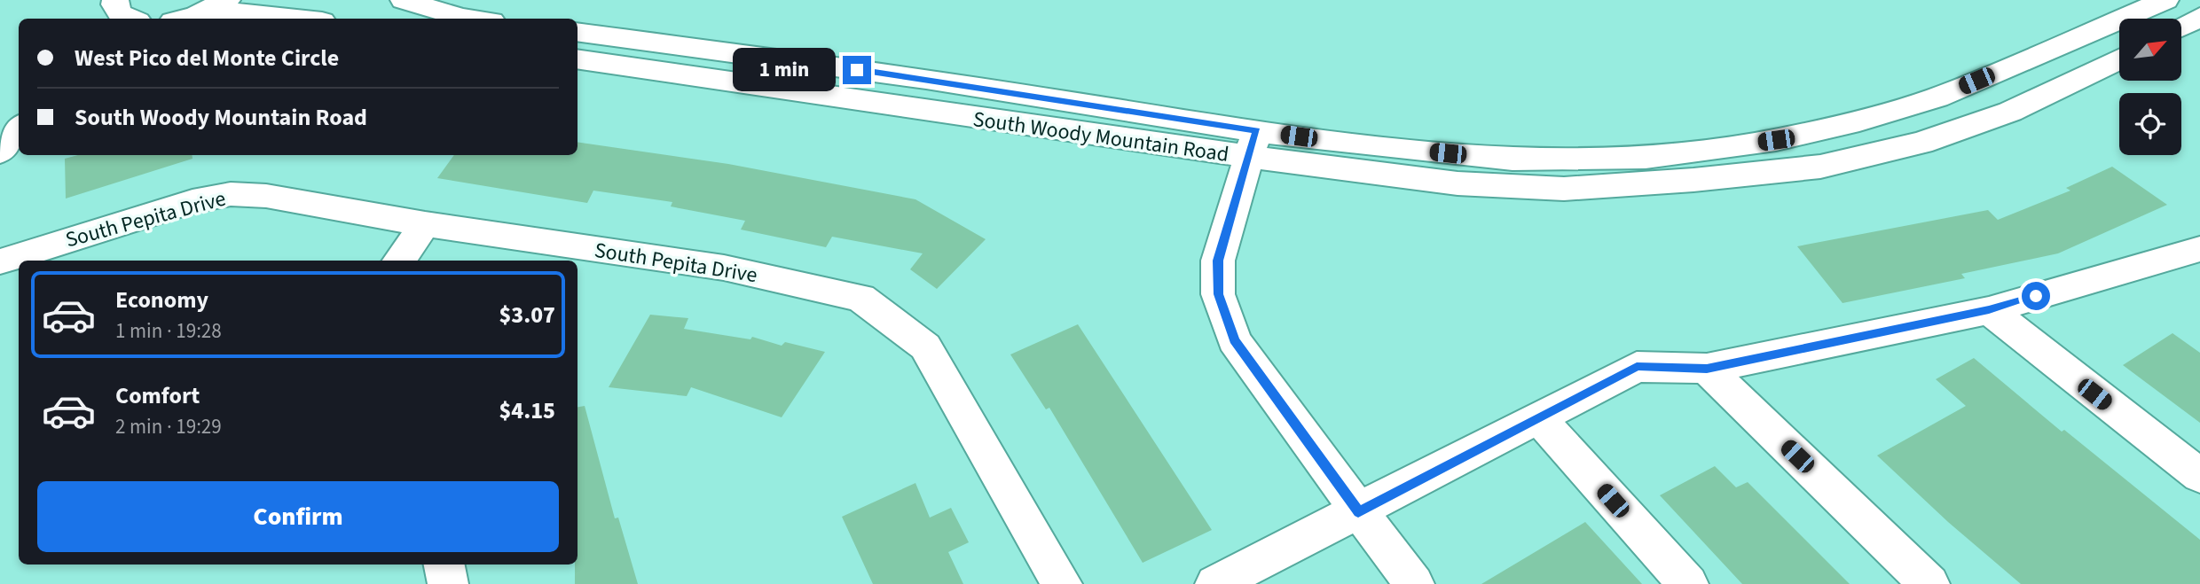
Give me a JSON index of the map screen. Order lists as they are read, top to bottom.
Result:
{
  "streets": {
    "street": ["South Woody Mountain Road", "South Pepita Drive"]
  },
  "north": "top right",
  "page": {
    "banner": ["West Pico del Monte Circle", "South Woody Mountain Road"],
    "bubble": "1 min",
    "list": [
      {
        "name": "Economy",
        "note": "1 min · 19:28",
        "value": "$3.07"
      },
      {
        "name": "Comfort",
        "note": "2 min · 19:29",
        "value": "$4.15"
      }
    ],
    "buttons": "Confirm"
  }
}
